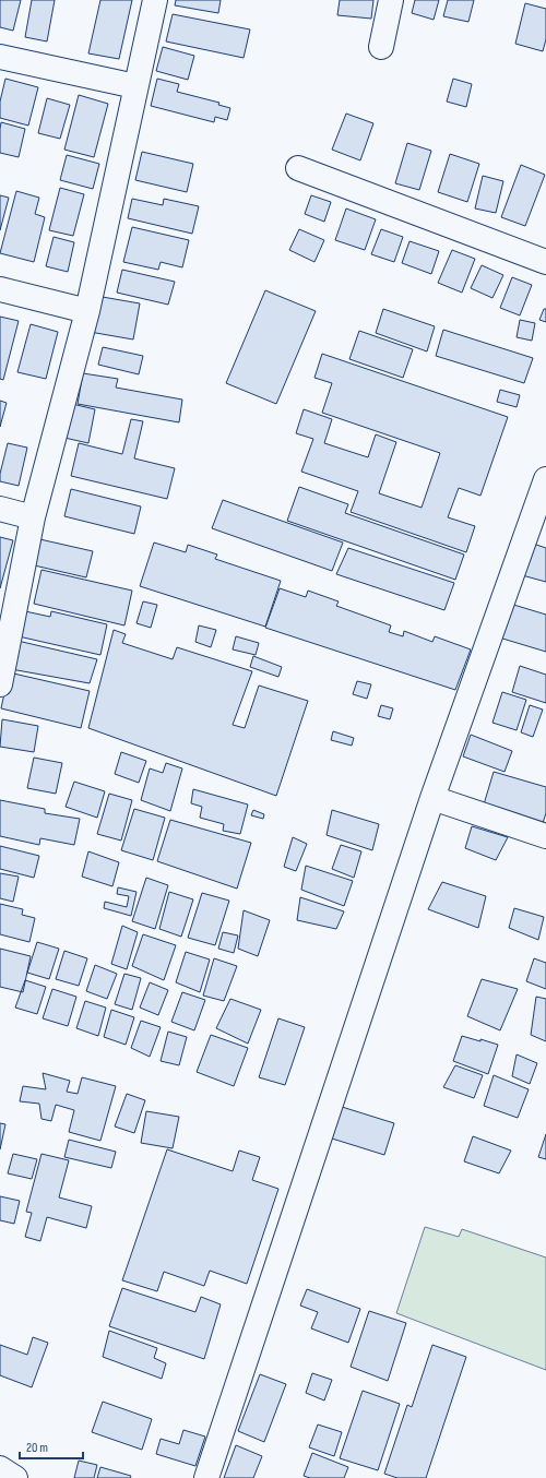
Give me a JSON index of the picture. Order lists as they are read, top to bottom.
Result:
{
  "scale_bar": "20 m"
}
